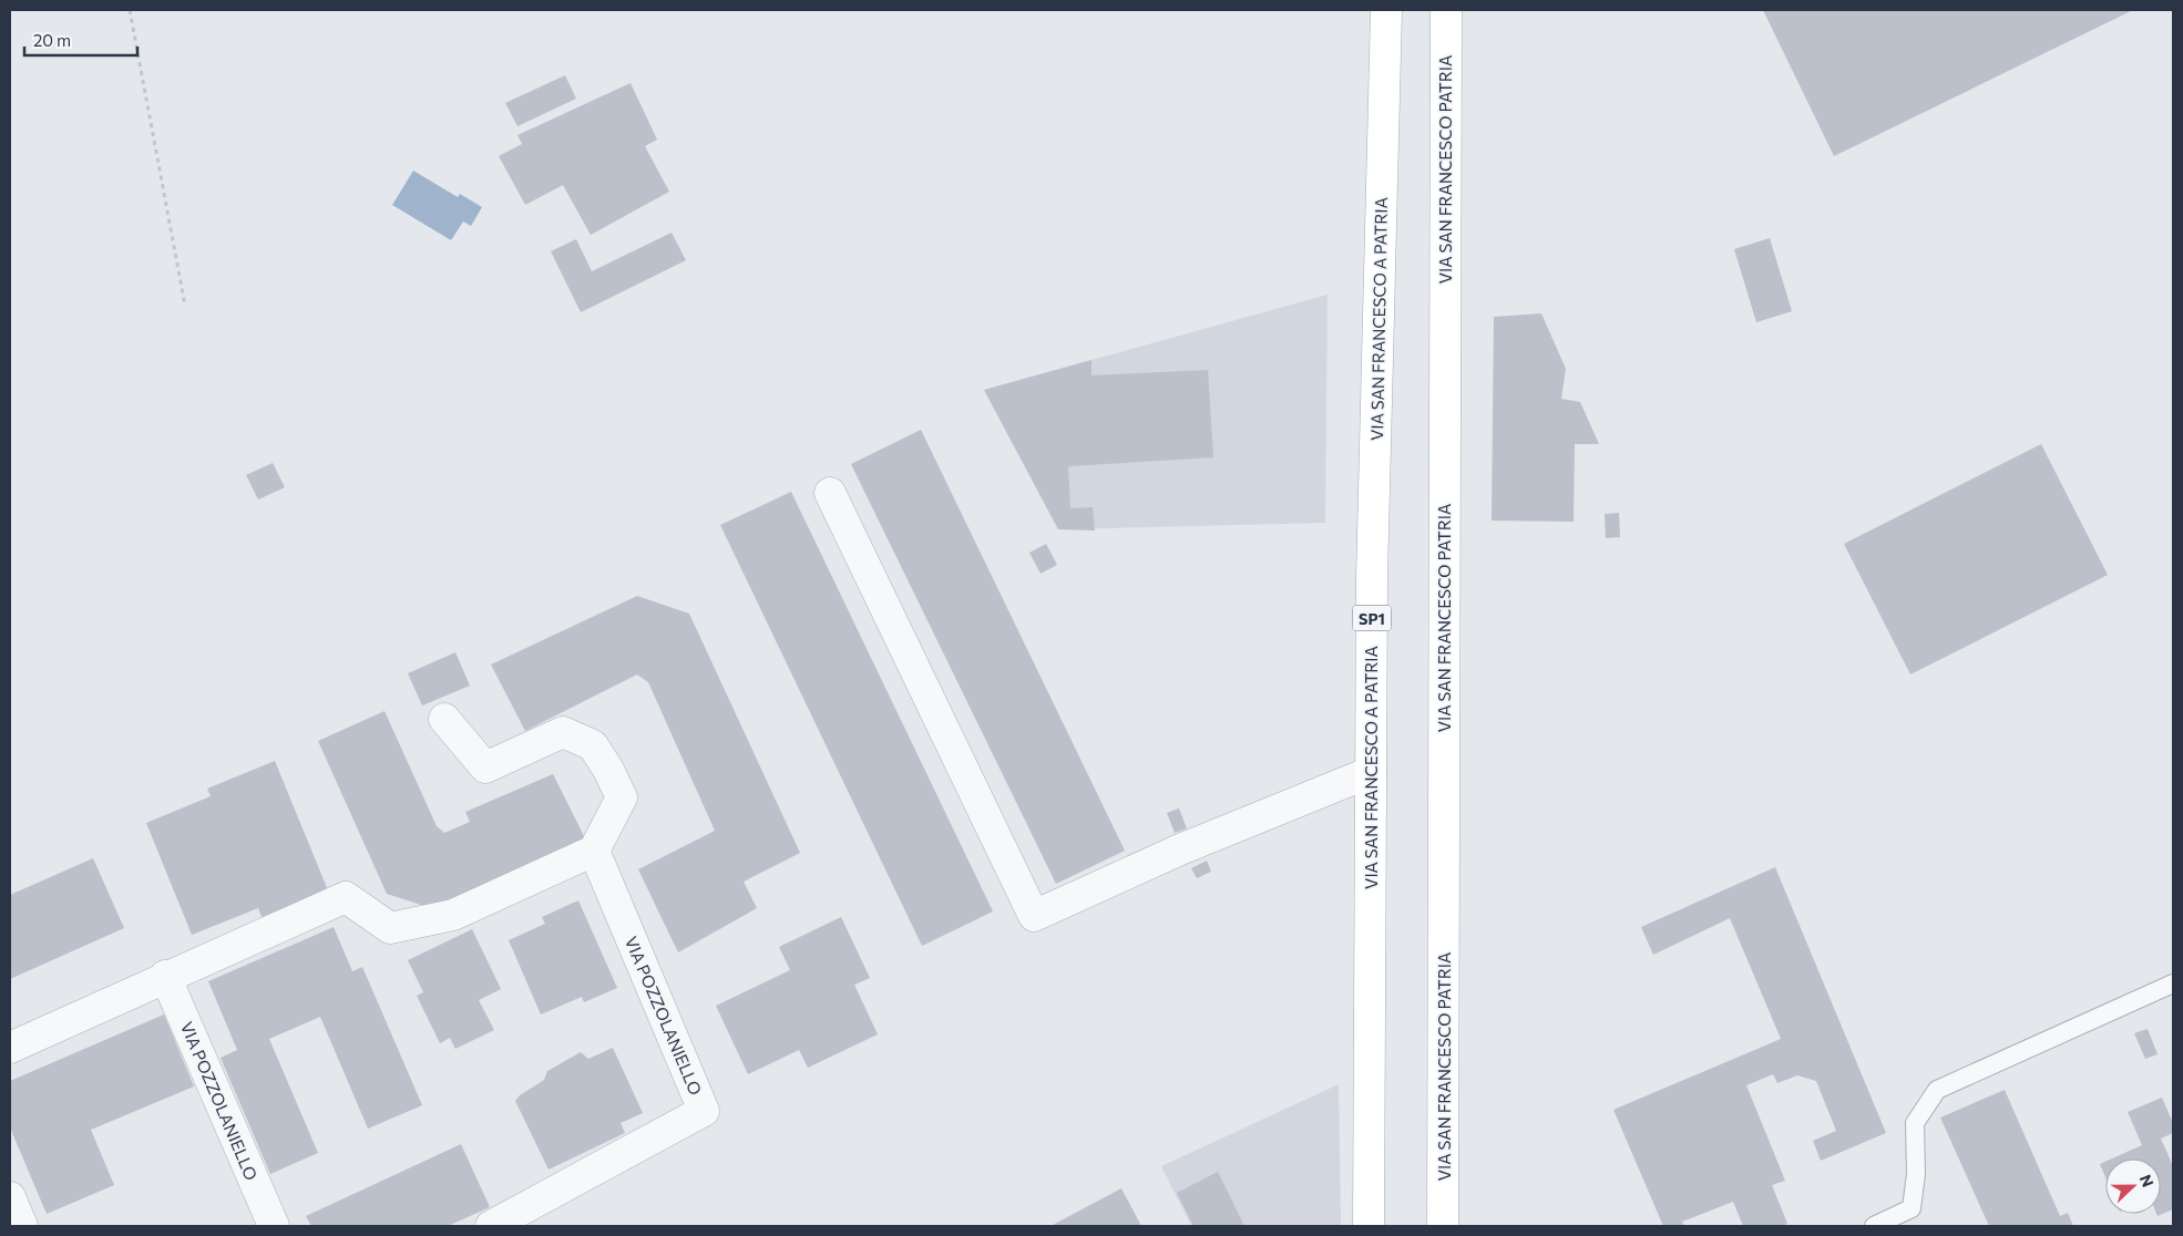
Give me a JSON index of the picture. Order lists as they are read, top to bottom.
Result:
{
  "streets": {
    "main road": ["VIA SAN FRANCESCO PATRIA", "VIA SAN FRANCESCO A PATRIA", "SP1"],
    "street": ["VIA POZZOLANIELLO"]
  },
  "scale_bar": "20 m",
  "north": "right"
}
